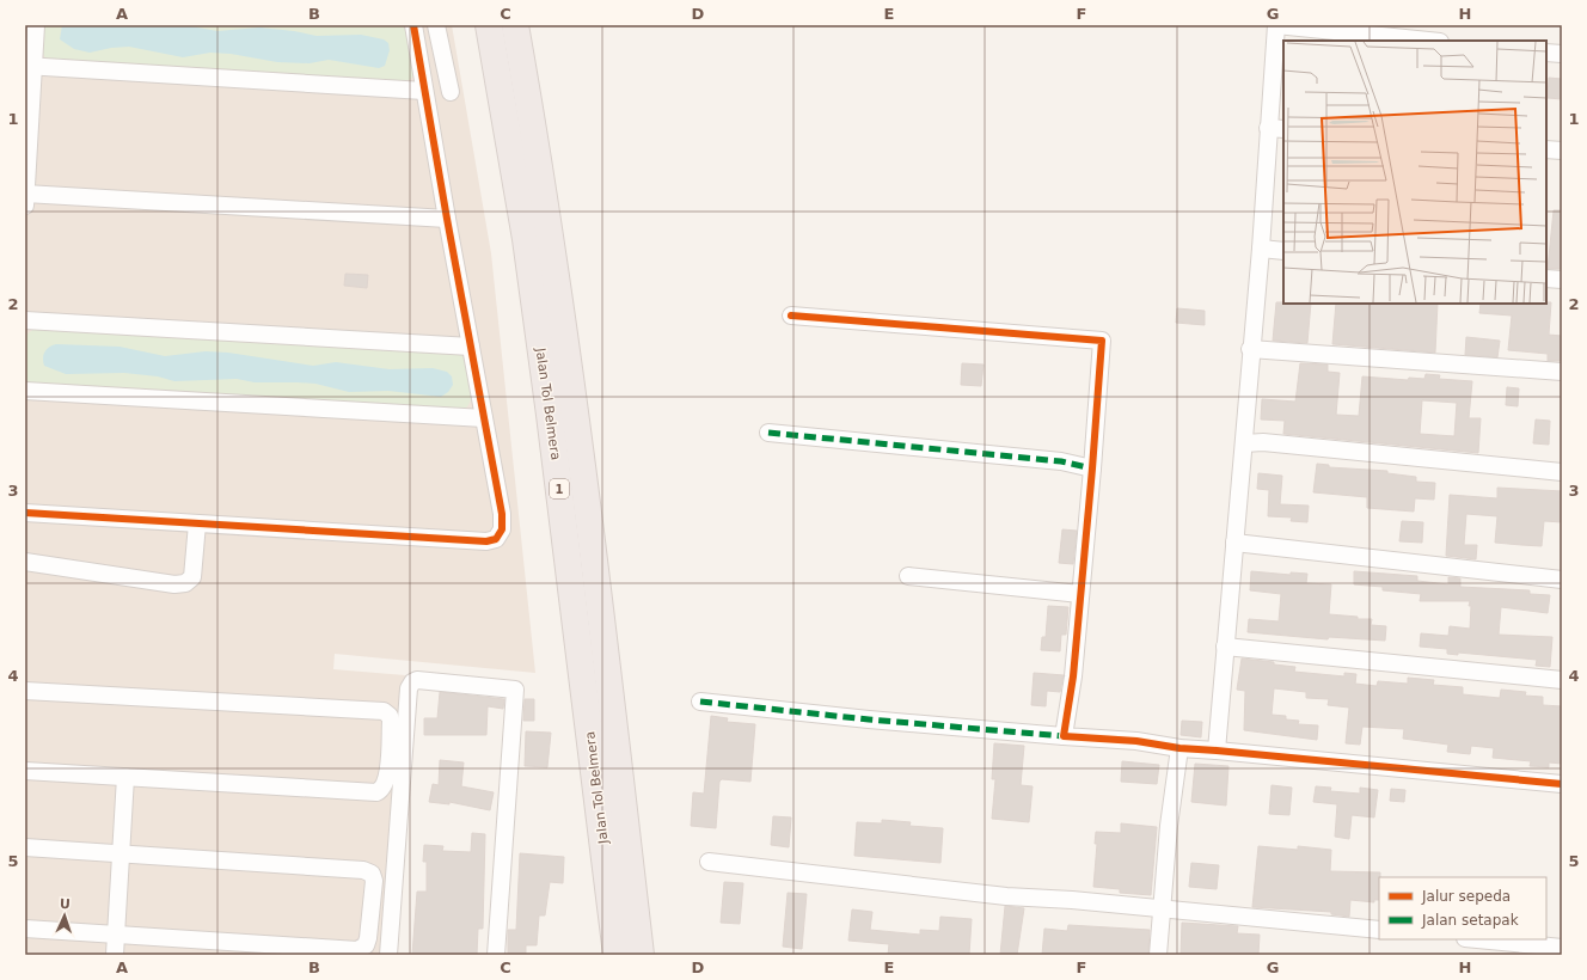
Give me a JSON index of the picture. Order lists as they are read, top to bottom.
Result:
{
  "streets": {
    "highway": ["Jalan Tol Belmera", "1"]
  },
  "legend": ["Jalur sepeda", "Jalan setapak"],
  "north": "top",
  "grid": {
    "columns": [
      "A",
      "B",
      "C",
      "D",
      "E",
      "F",
      "G",
      "H"
    ],
    "rows": [
      "1",
      "2",
      "3",
      "4",
      "5"
    ]
  }
}
